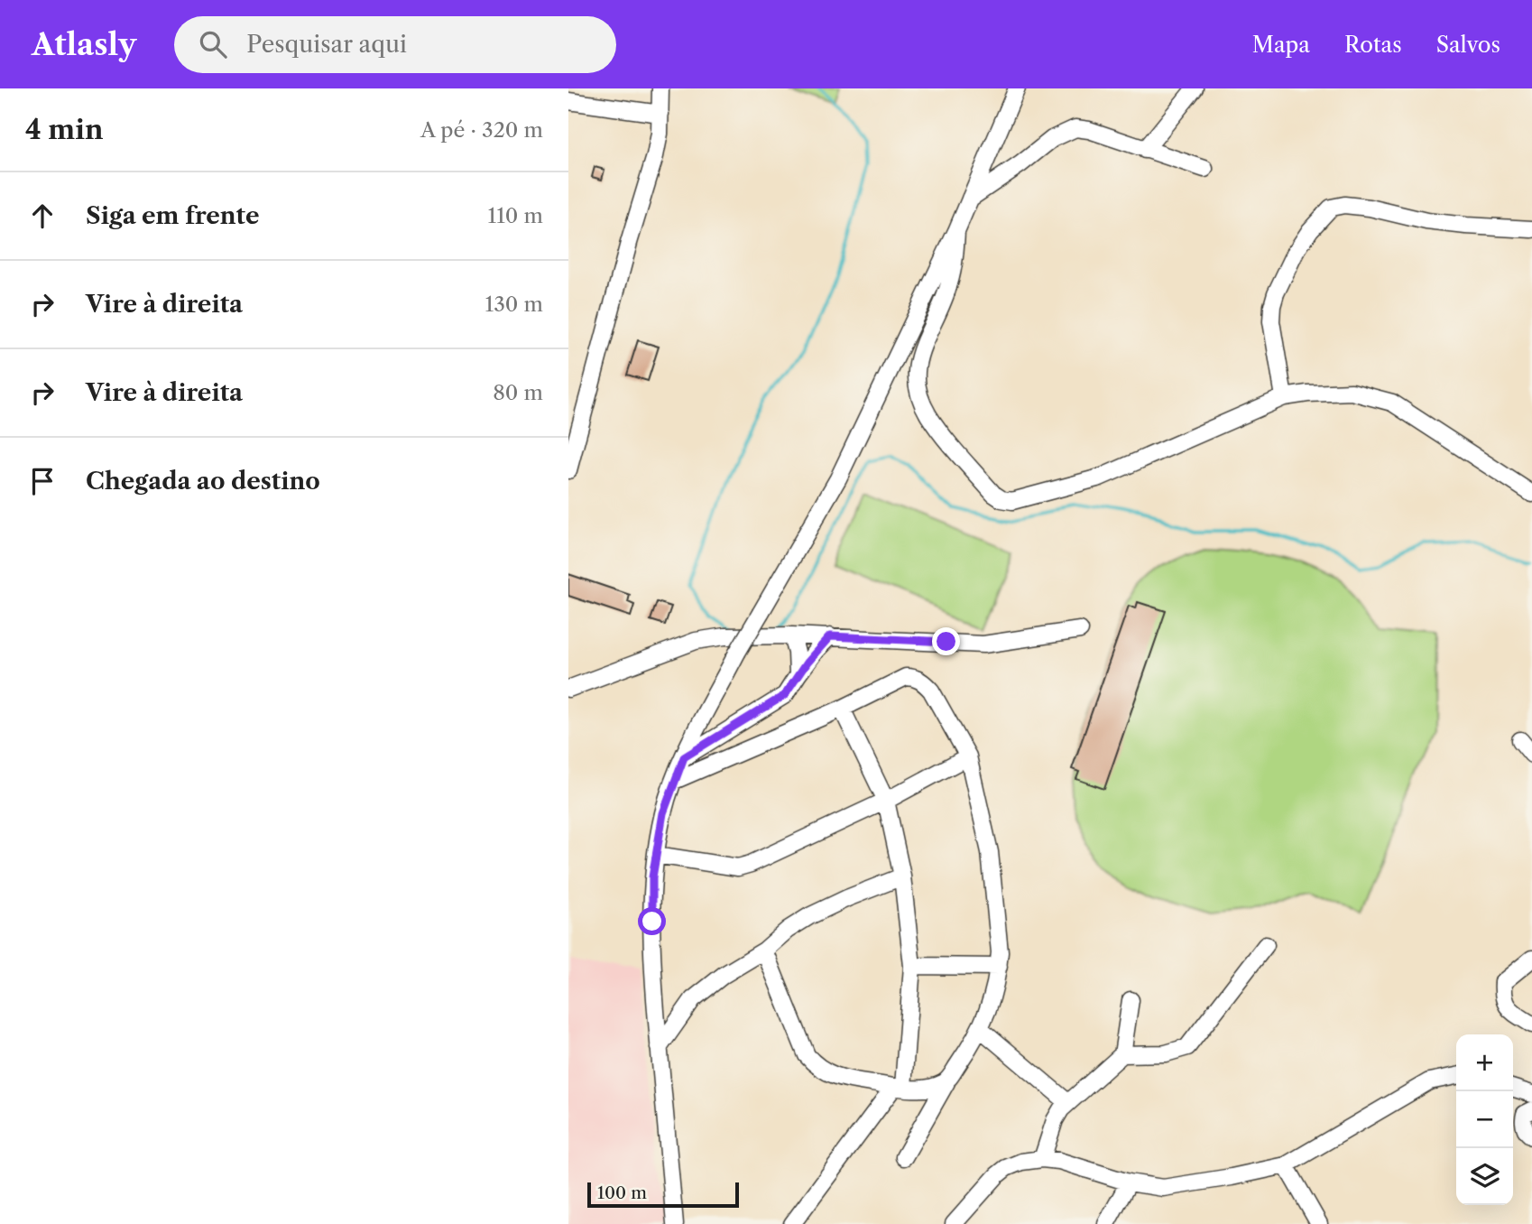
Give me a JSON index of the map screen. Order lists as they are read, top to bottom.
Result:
{
  "scale_bar": "100 m",
  "page": {
    "header": "Atlasly",
    "search": "Pesquisar aqui",
    "nav": ["Mapa", "Rotas", "Salvos"],
    "heading": ["4 min", "A pé · 320 m"],
    "list": [
      ["Siga em frente", "110 m"],
      ["Vire à direita", "130 m"],
      ["Vire à direita", "80 m"],
      "Chegada ao destino"
    ],
    "map_buttons": ["+", "−"],
    "scale": "100 m"
  }
}
